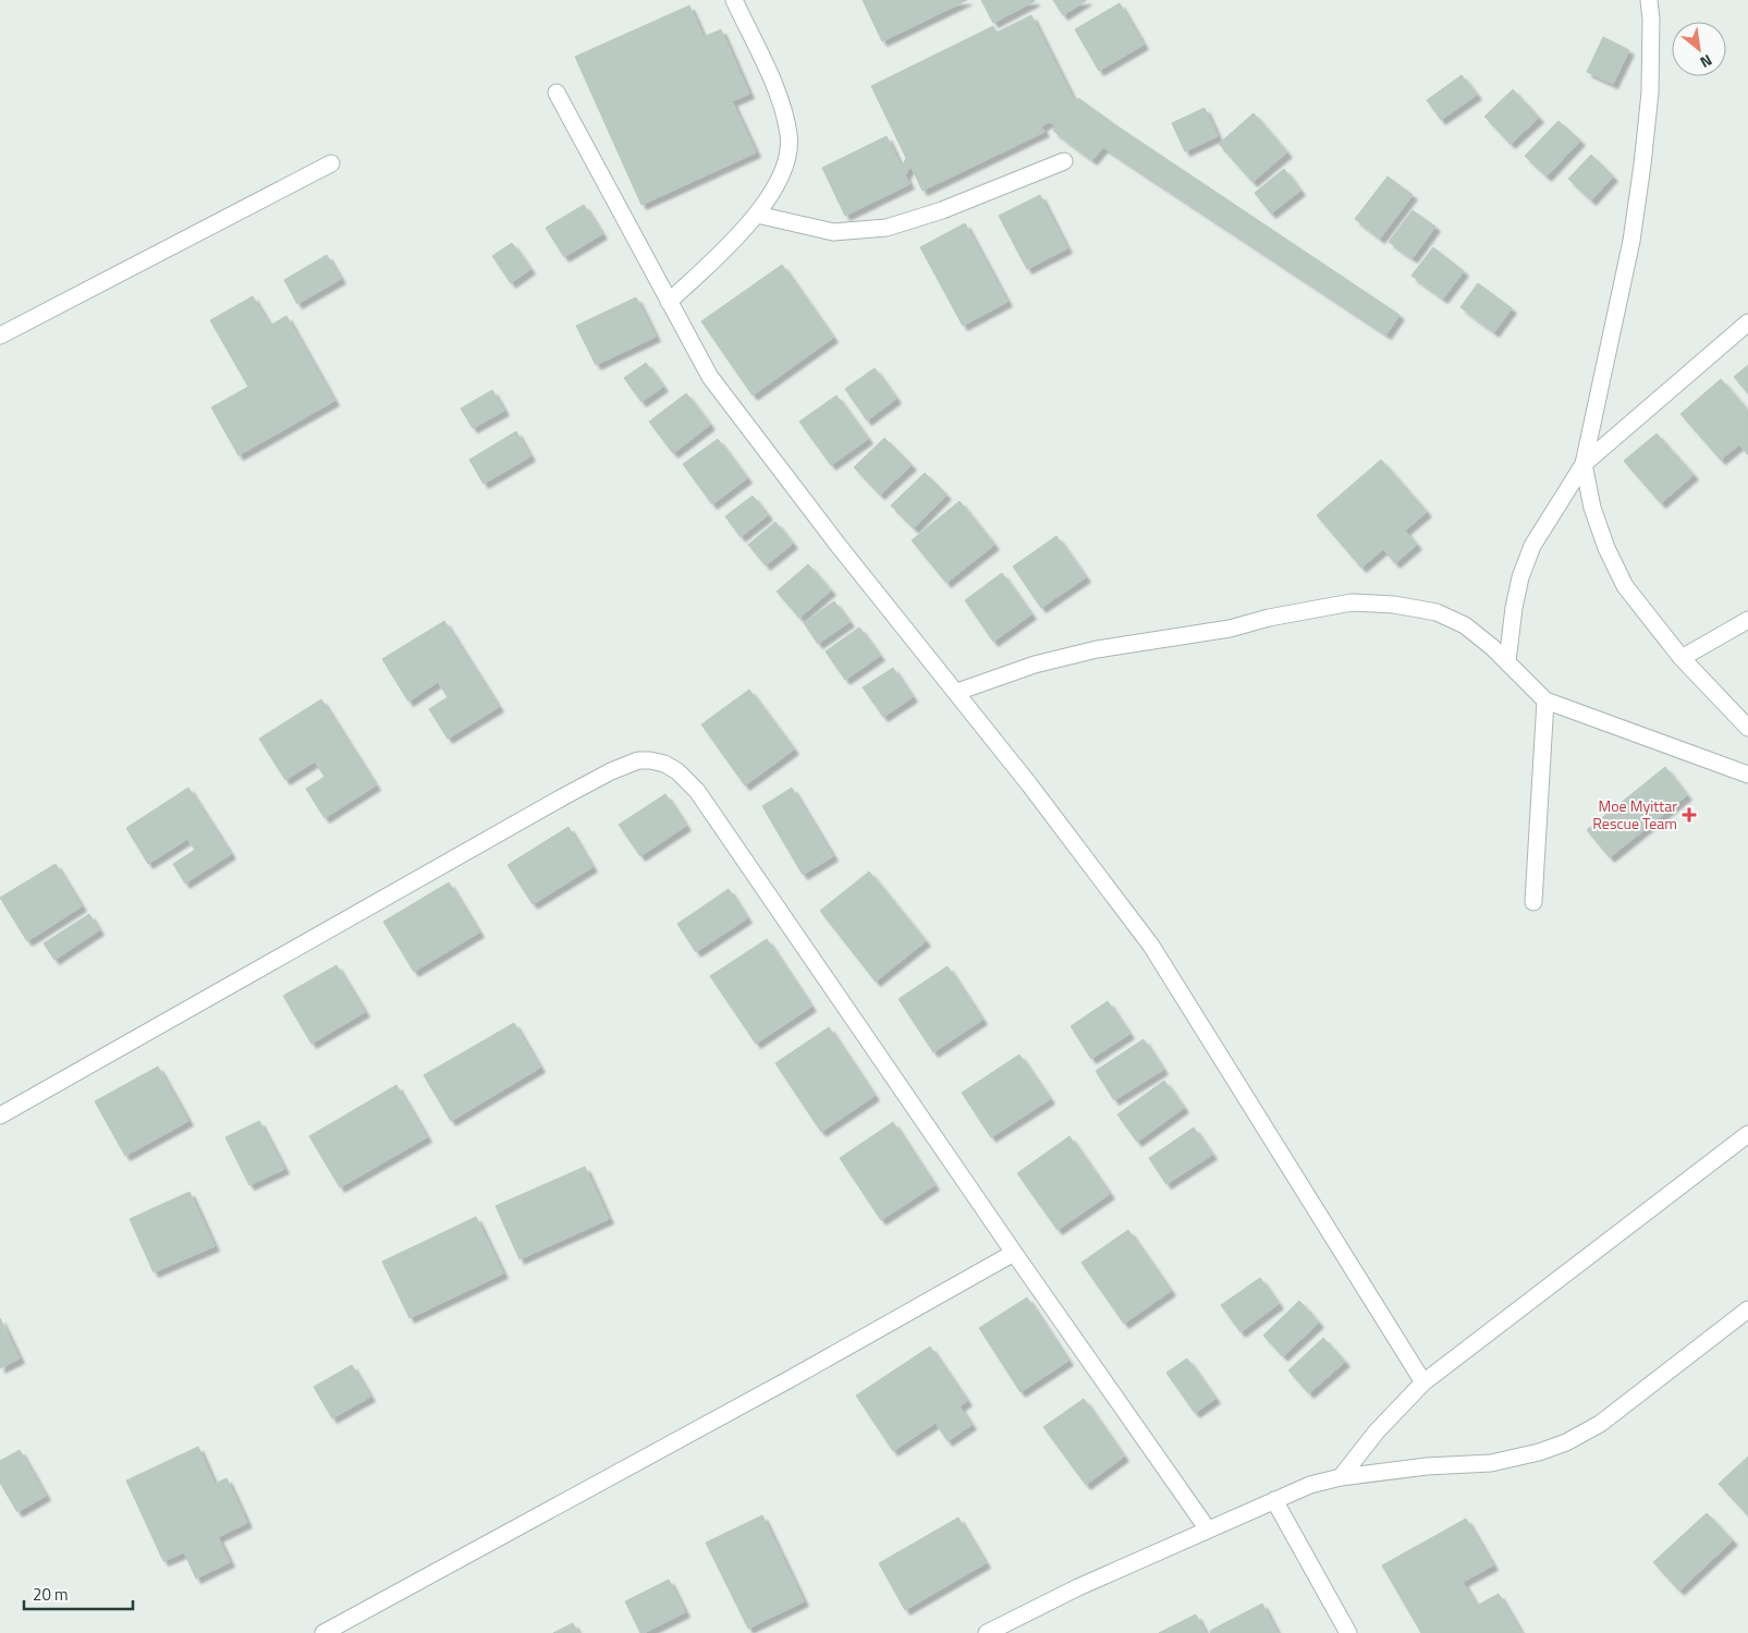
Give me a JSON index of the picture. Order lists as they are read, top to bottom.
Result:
{
  "places": {
    "health": ["Moe Myittar Rescue Team"]
  },
  "scale_bar": "20 m",
  "north": "bottom right"
}
